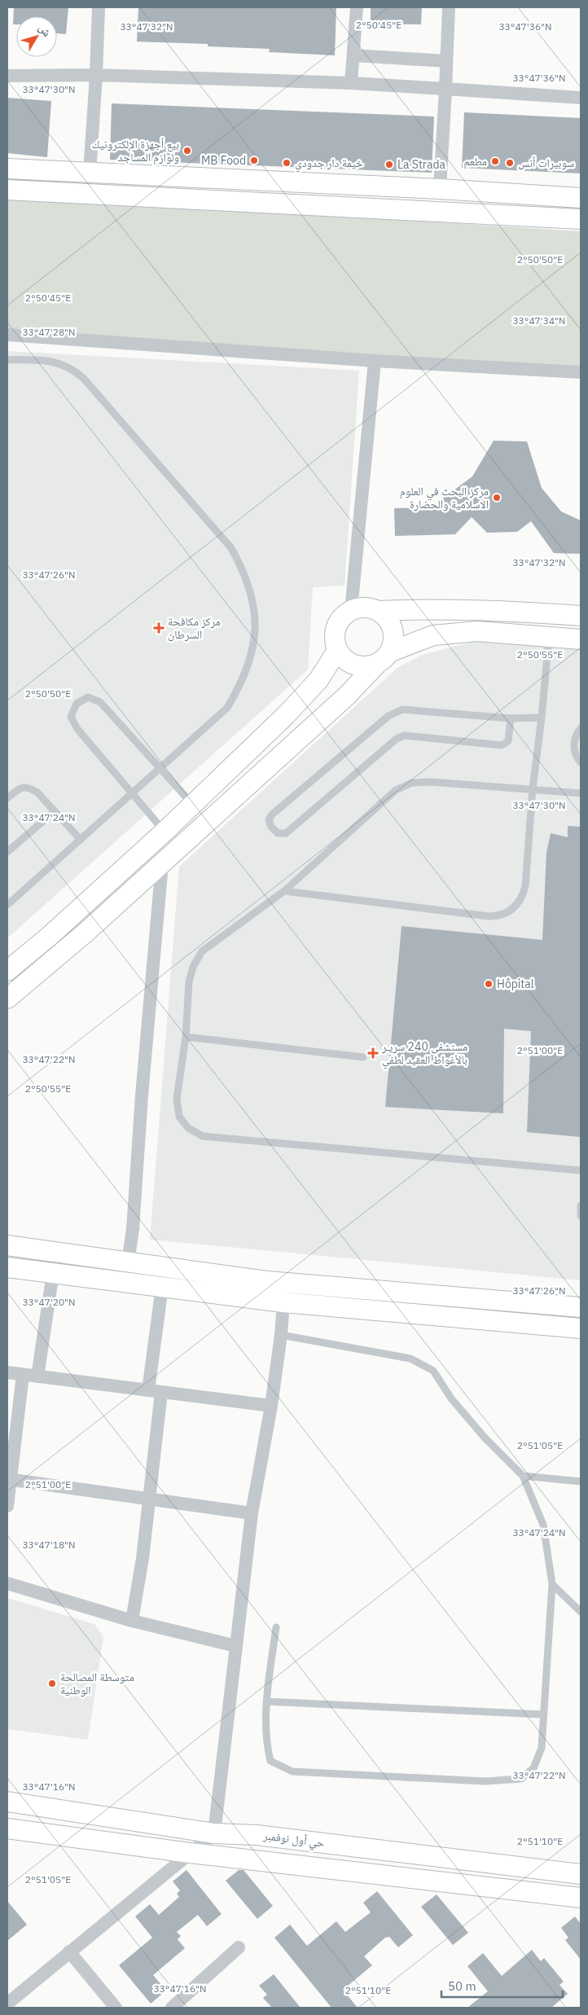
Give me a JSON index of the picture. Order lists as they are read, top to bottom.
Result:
{
  "streets": {
    "street": ["حي أول نوفمبر"]
  },
  "places": {
    "other": [
      "بيع أجهزة الإلكترونيك ولوازم المساجد",
      "MB Food",
      "مطعم",
      "خيمة دار جدودي",
      "سوبيرات أنس",
      "La Strada",
      "مركز البحث في العلوم الاسلامية والحضارة",
      "Hôpital",
      "متوسطة المصالحة الوطنية"
    ],
    "health": ["مركز مكافحة السرطان", "مستشفى 240 سريـر بالأغواط العقيد لطفي"]
  },
  "scale_bar": "50 m",
  "north": "top right",
  "coordinates": [
    "2°50'45\"E",
    "33°47'32\"N",
    "33°47'36\"N",
    "33°47'30\"N",
    "2°50'50\"E",
    "33°47'34\"N",
    "33°47'28\"N",
    "33°47'26\"N",
    "2°50'55\"E",
    "33°47'24\"N",
    "2°51'00\"E",
    "33°47'22\"N",
    "33°47'20\"N",
    "2°51'05\"E",
    "33°47'18\"N",
    "33°47'16\"N",
    "2°51'10\"E"
  ]
}
